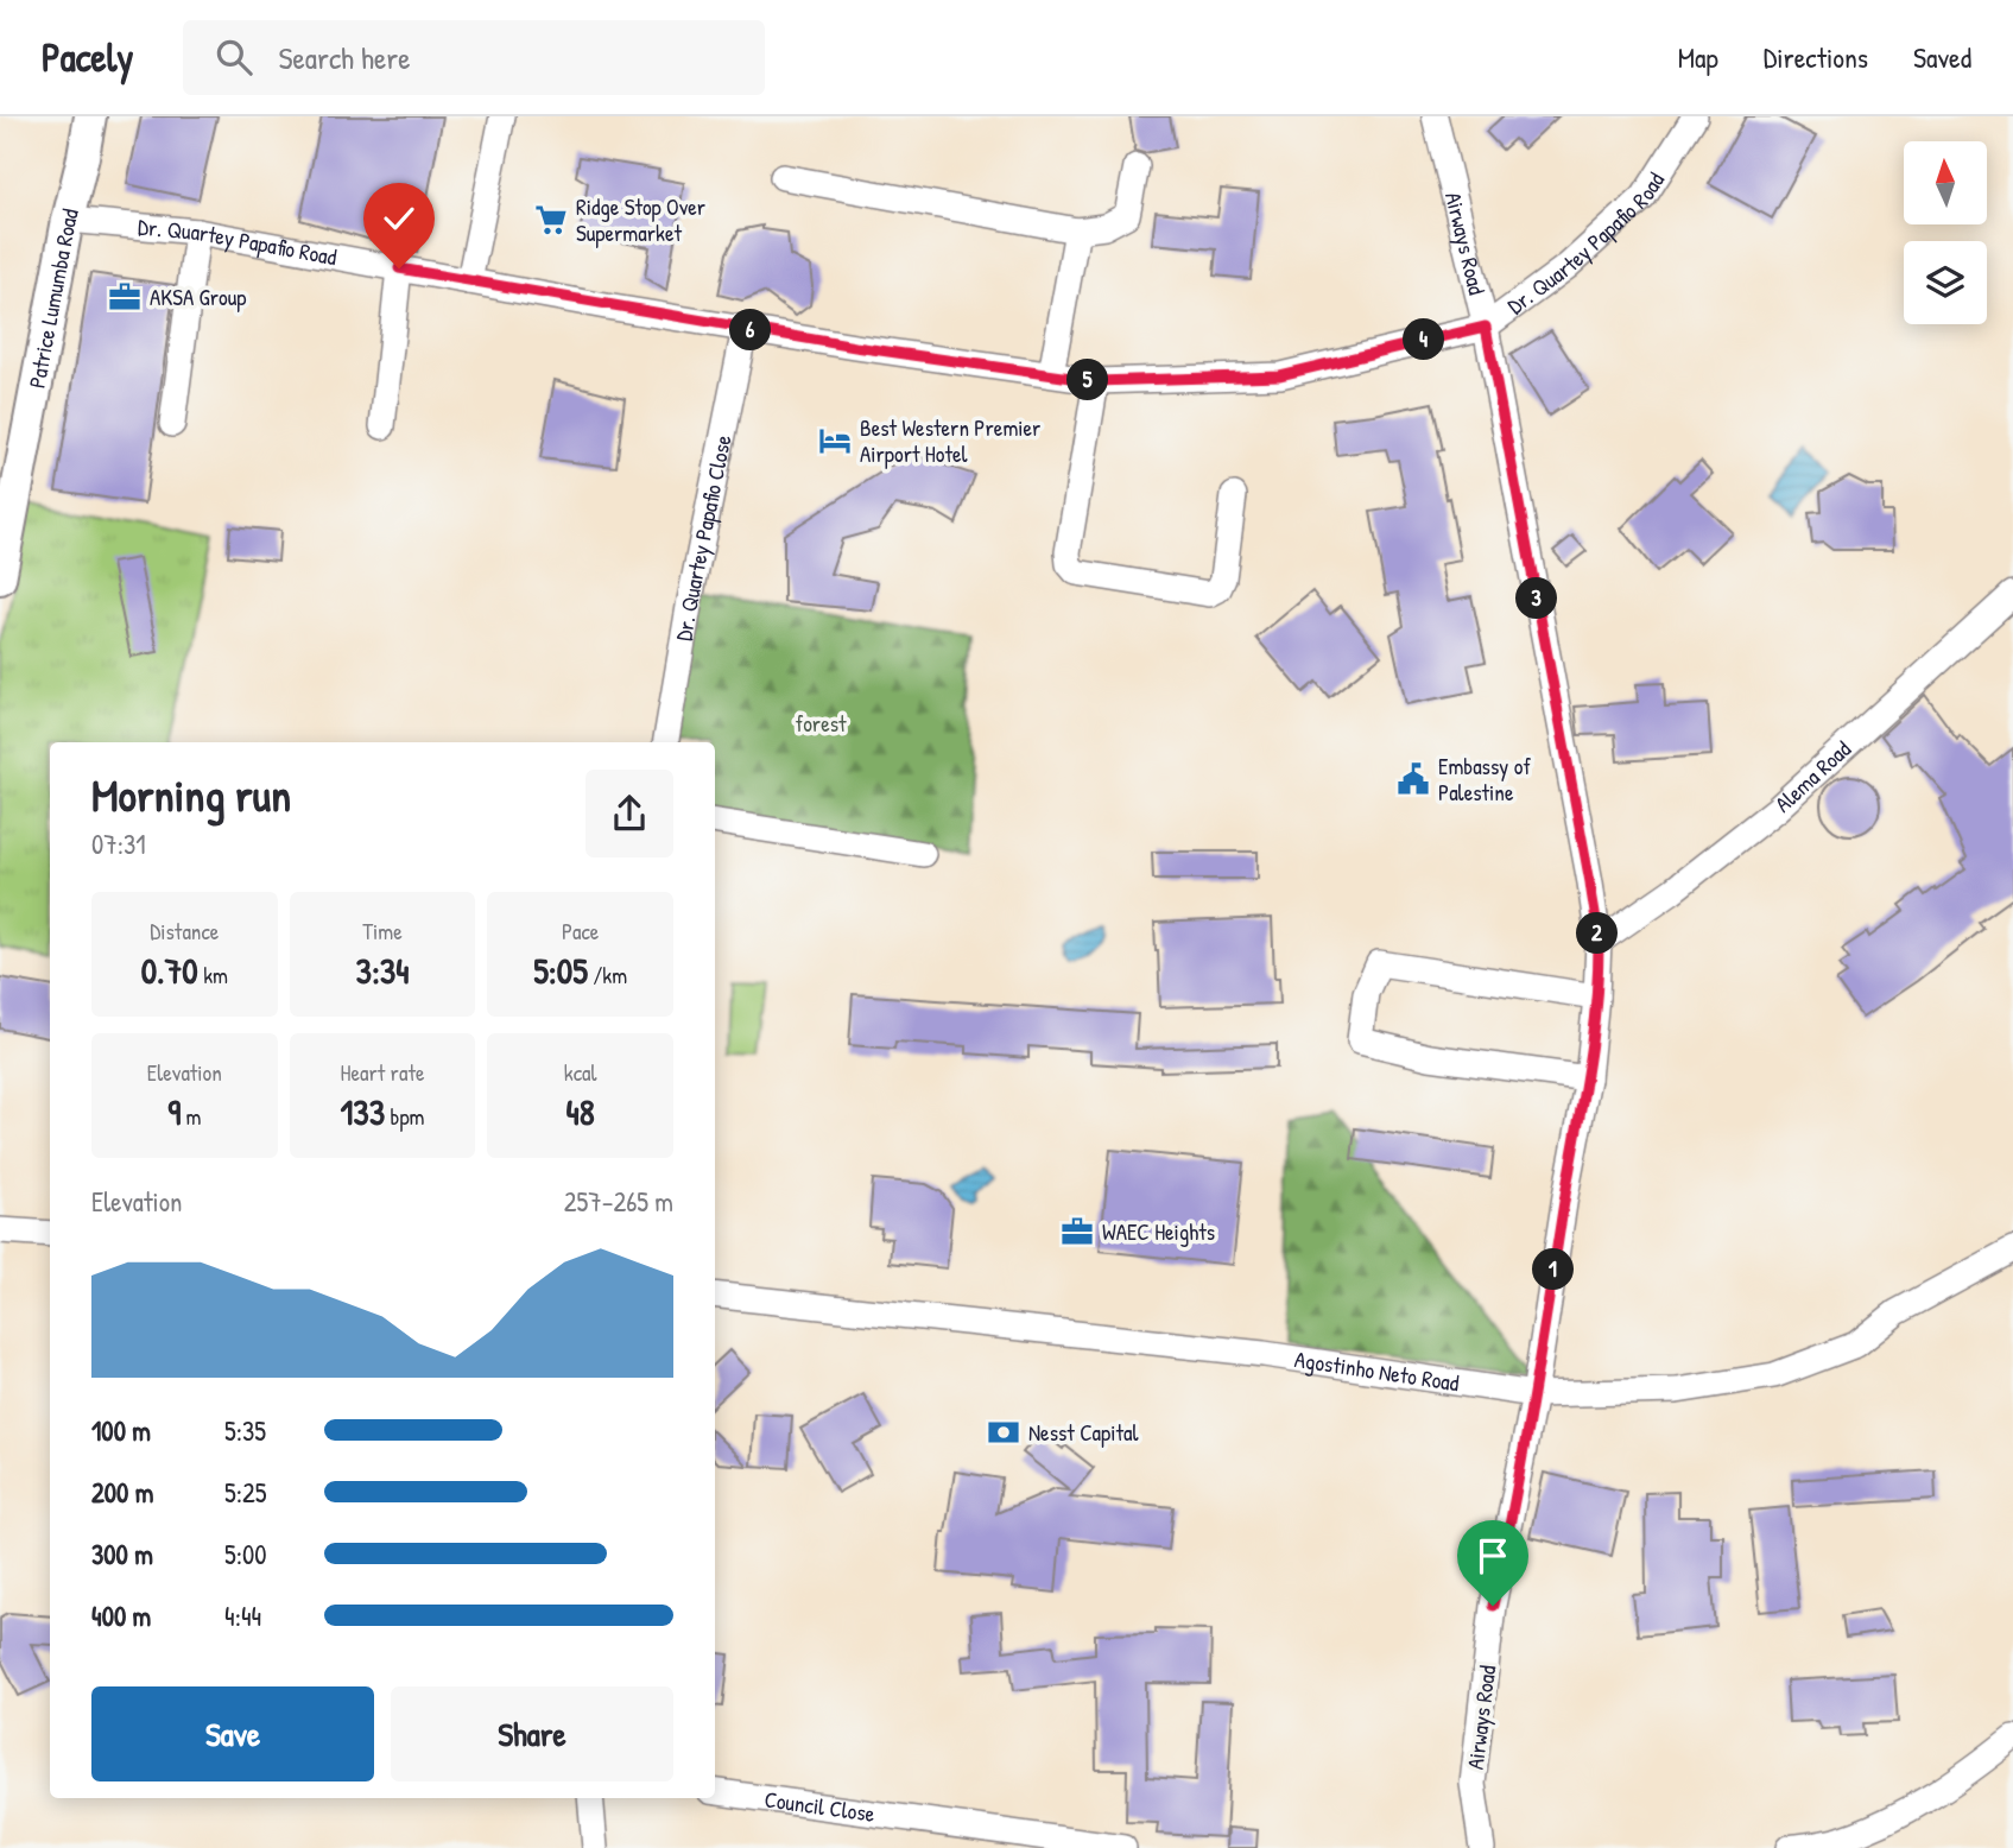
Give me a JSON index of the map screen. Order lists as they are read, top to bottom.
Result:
{
  "streets": {
    "street": [
      "Dr. Quartey Papafio Road",
      "Airways Road",
      "Patrice Lumumba Road",
      "Dr. Quartey Papafio Close",
      "Alema Road",
      "Agostinho Neto Road",
      "Council Close"
    ]
  },
  "crossings": [
    ["Dr. Quartey Papafio Road", "Airways Road"],
    ["Dr. Quartey Papafio Road", "Patrice Lumumba Road"],
    ["Dr. Quartey Papafio Road", "Dr. Quartey Papafio Close"],
    ["Airways Road", "Alema Road"],
    ["Airways Road", "Agostinho Neto Road"]
  ],
  "parks": ["forest"],
  "places": {
    "supermarket": ["Ridge Stop Over Supermarket"],
    "office": ["AKSA Group", "WAEC Heights"],
    "hotel": ["Best Western Premier Airport Hotel"],
    "public building": ["Embassy of Palestine"],
    "bank": ["Nesst Capital"]
  },
  "north": "top",
  "page": {
    "header": "Pacely",
    "search": "Search here",
    "nav": ["Map", "Directions", "Saved"],
    "pins": [
      "6",
      "4",
      "5",
      "3",
      "2",
      "1"
    ],
    "heading": ["Morning run", "07:31"],
    "stats": [
      ["Distance", "0.70 km"],
      ["Time", "3:34"],
      ["Pace", "5:05 /km"],
      ["Elevation", "9 m"],
      ["Heart rate", "133 bpm"],
      ["kcal", "48"]
    ],
    "chart": ["Elevation", "257–265 m"],
    "list": [
      {
        "name": "100 m",
        "note": "5:35"
      },
      {
        "name": "200 m",
        "note": "5:25"
      },
      {
        "name": "300 m",
        "note": "5:00"
      },
      {
        "name": "400 m",
        "note": "4:44"
      }
    ],
    "buttons": ["Save", "Share"]
  }
}
